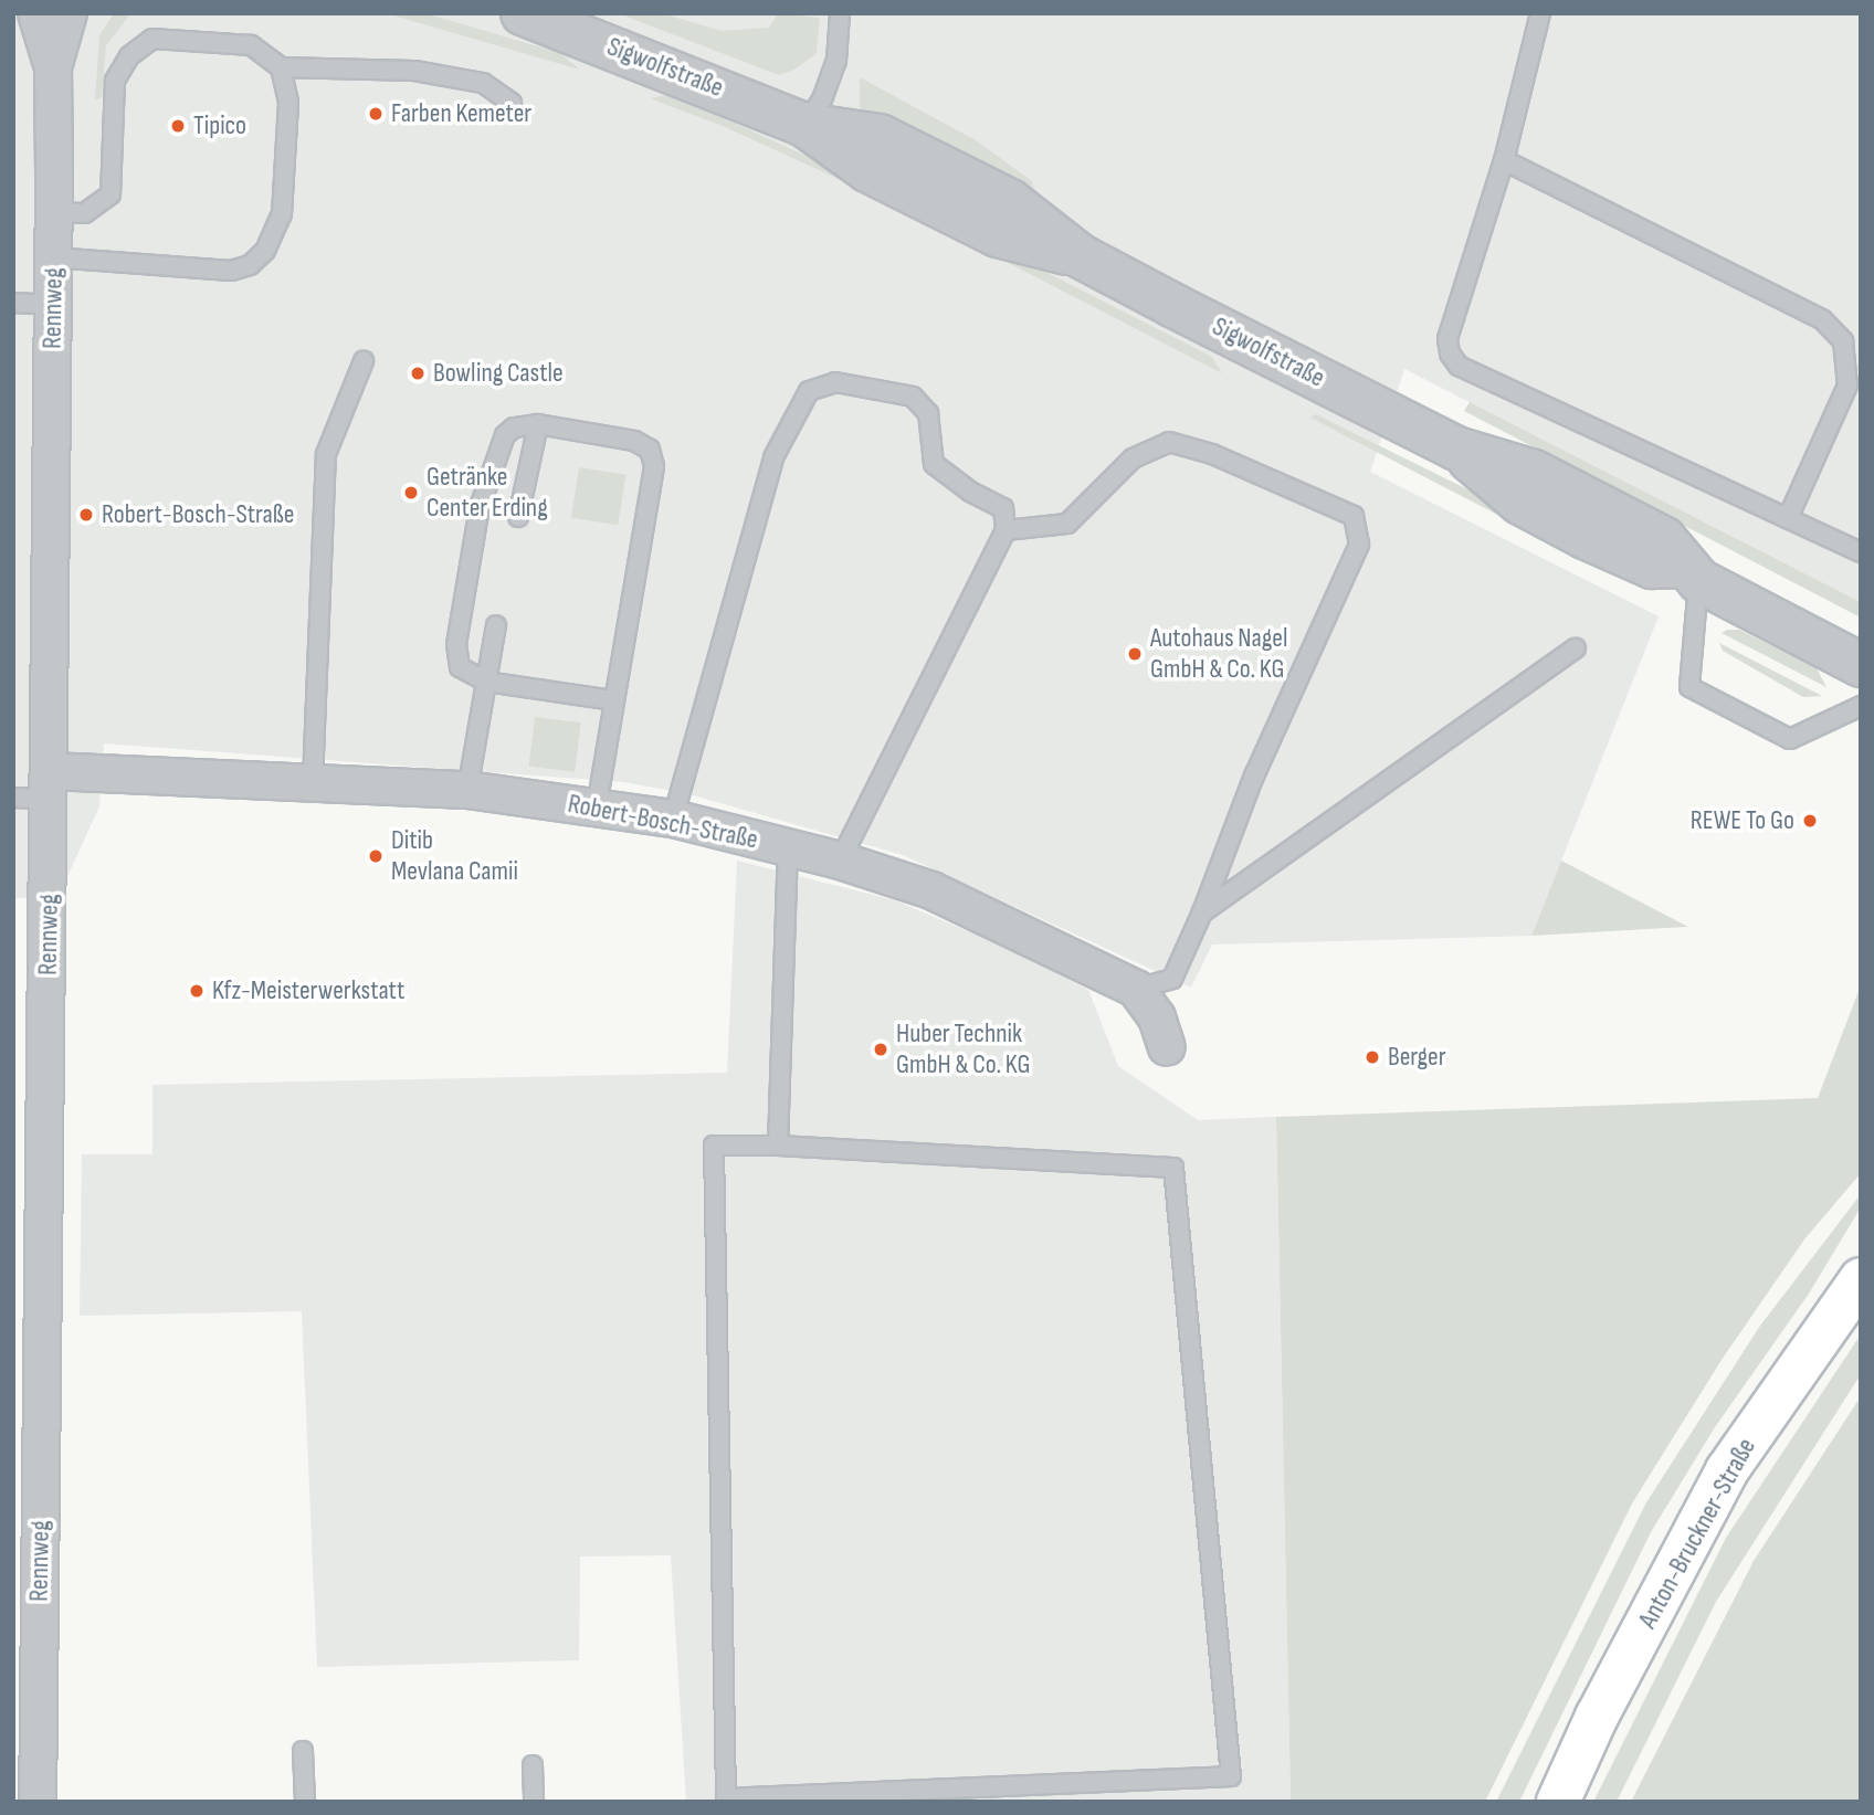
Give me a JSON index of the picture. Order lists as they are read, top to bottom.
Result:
{
  "streets": {
    "main road": ["Anton-Bruckner-Straße"],
    "street": ["Sigwolfstraße", "Rennweg", "Robert-Bosch-Straße"]
  },
  "crossings": [
    ["Rennweg", "Robert-Bosch-Straße"]
  ],
  "places": [
    "Farben Kemeter",
    "Tipico",
    "Bowling Castle",
    "Getränke Center Erding",
    "Robert-Bosch-Straße",
    "Autohaus Nagel GmbH & Co. KG",
    "REWE To Go",
    "Ditib Mevlana Camii",
    "Kfz-Meisterwerkstatt",
    "Huber Technik GmbH & Co. KG",
    "Berger"
  ]
}
